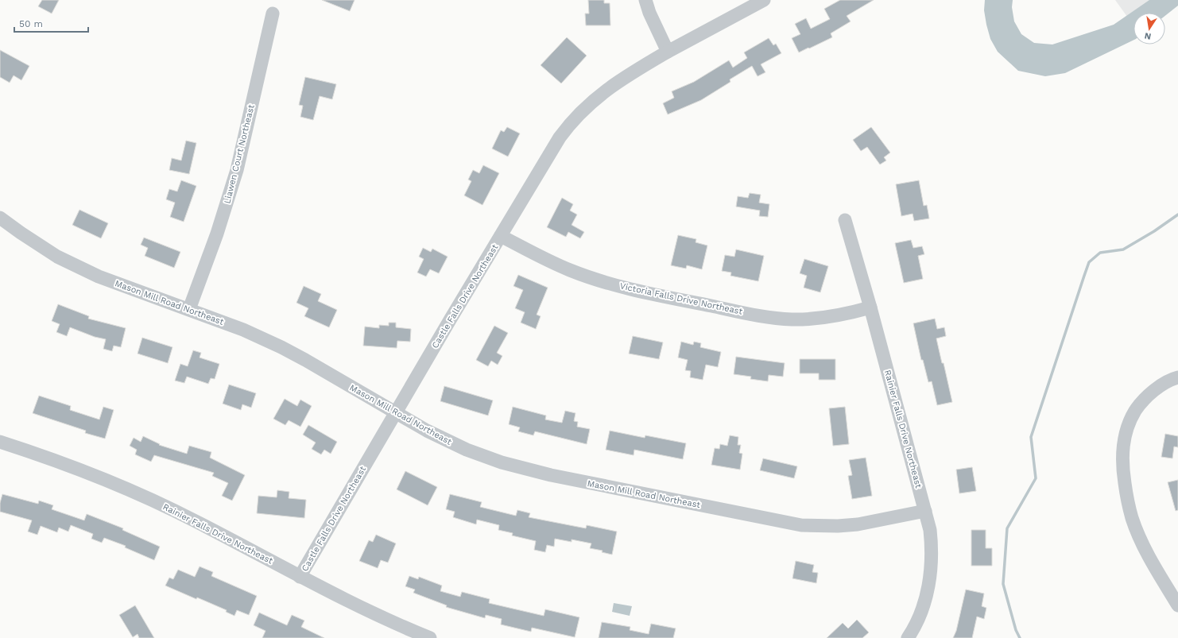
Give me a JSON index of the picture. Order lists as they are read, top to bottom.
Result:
{
  "streets": {
    "street": [
      "Liawen Court Northeast",
      "Castle Falls Drive Northeast",
      "Victoria Falls Drive Northeast",
      "Mason Mill Road Northeast",
      "Rainier Falls Drive Northeast"
    ]
  },
  "crossings": [
    ["Liawen Court Northeast", "Mason Mill Road Northeast"],
    ["Castle Falls Drive Northeast", "Victoria Falls Drive Northeast"],
    ["Castle Falls Drive Northeast", "Mason Mill Road Northeast"],
    ["Castle Falls Drive Northeast", "Rainier Falls Drive Northeast"],
    ["Victoria Falls Drive Northeast", "Rainier Falls Drive Northeast"],
    ["Mason Mill Road Northeast", "Rainier Falls Drive Northeast"]
  ],
  "scale_bar": "50 m",
  "north": "bottom"
}
